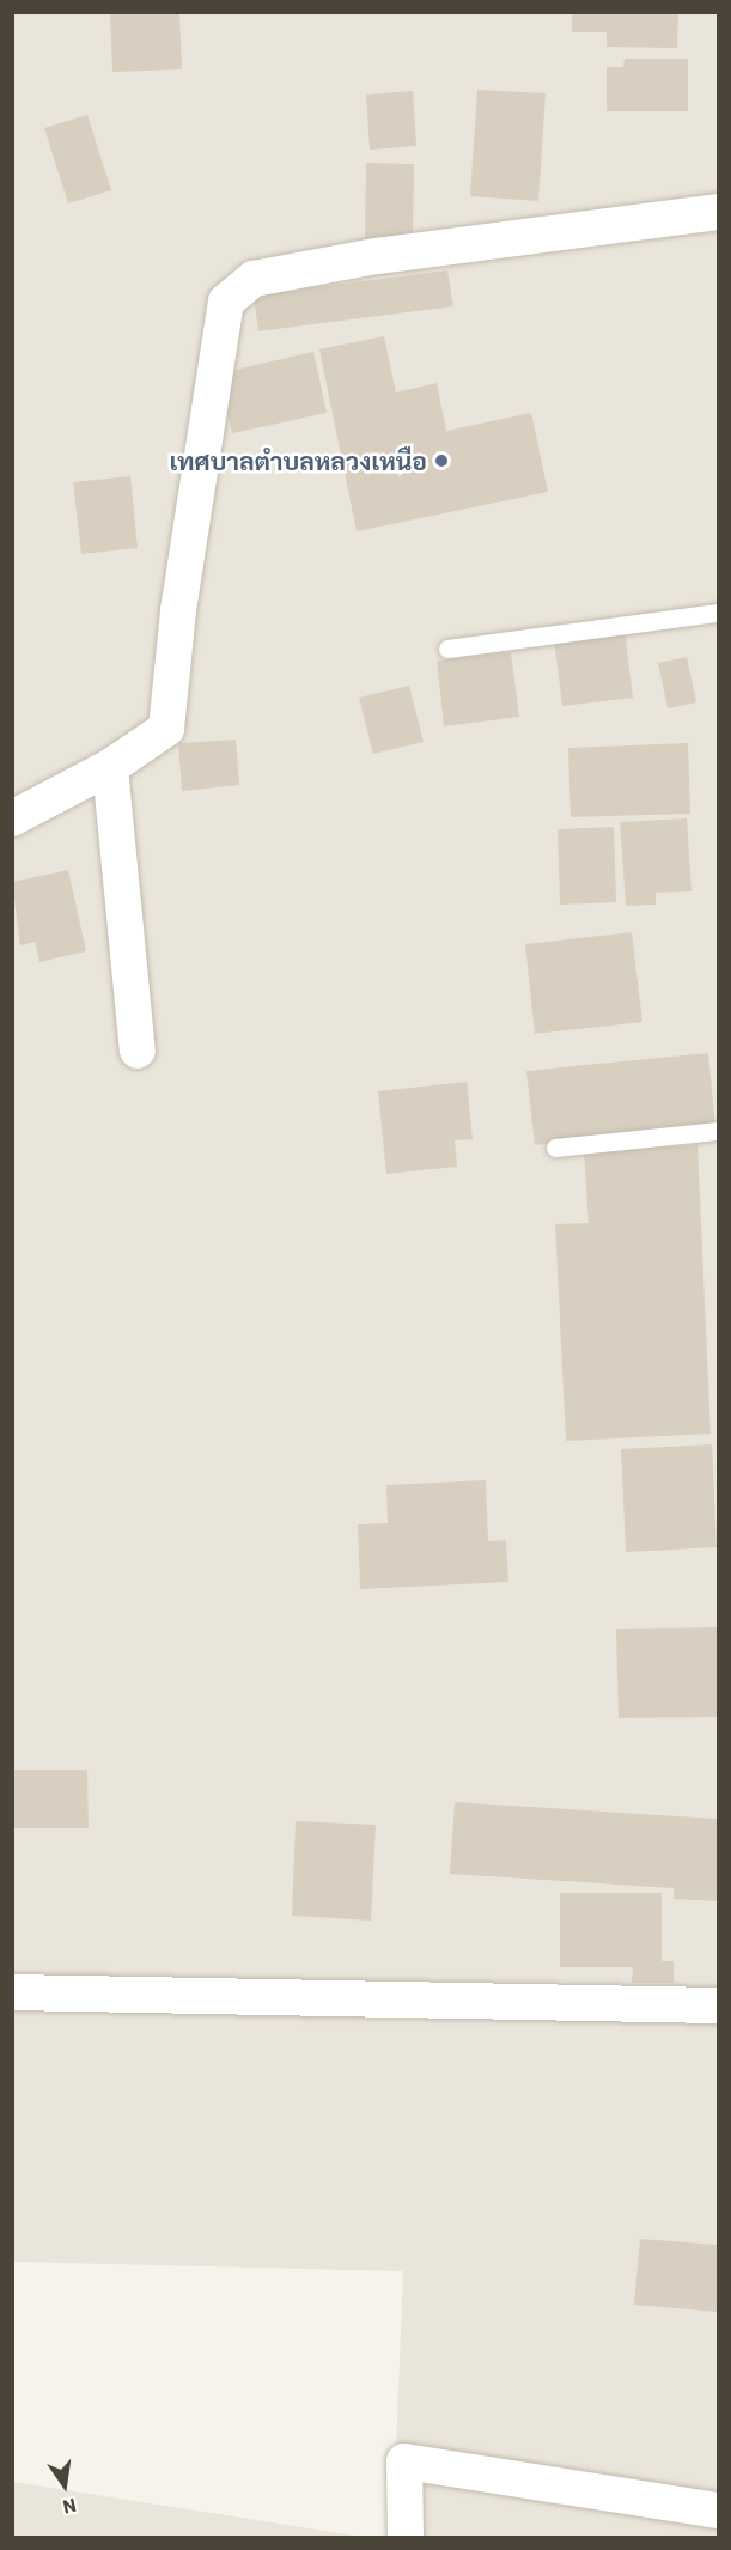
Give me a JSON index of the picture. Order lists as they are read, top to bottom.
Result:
{
  "places": ["เทศบาลตำบลหลวงเหนือ"],
  "north": "bottom"
}
